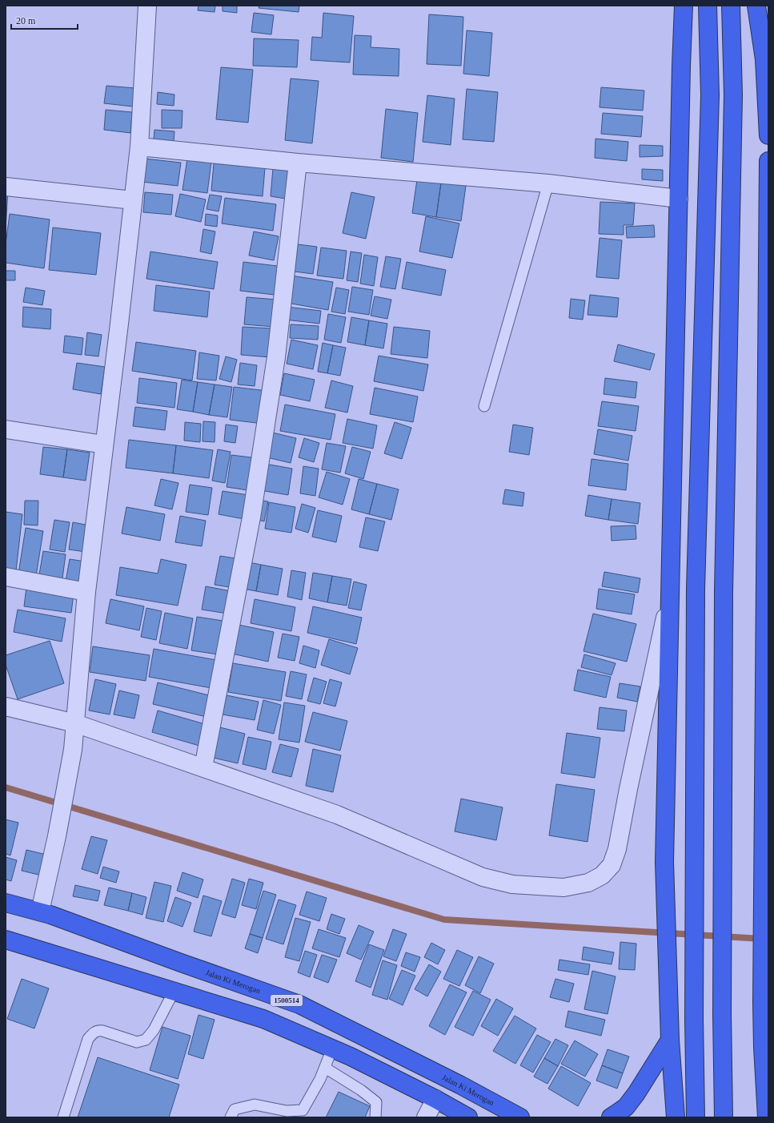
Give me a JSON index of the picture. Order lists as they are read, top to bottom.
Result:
{
  "streets": {
    "highway": ["Jalan Ki Merogan", "1500514"]
  },
  "scale_bar": "20 m"
}
